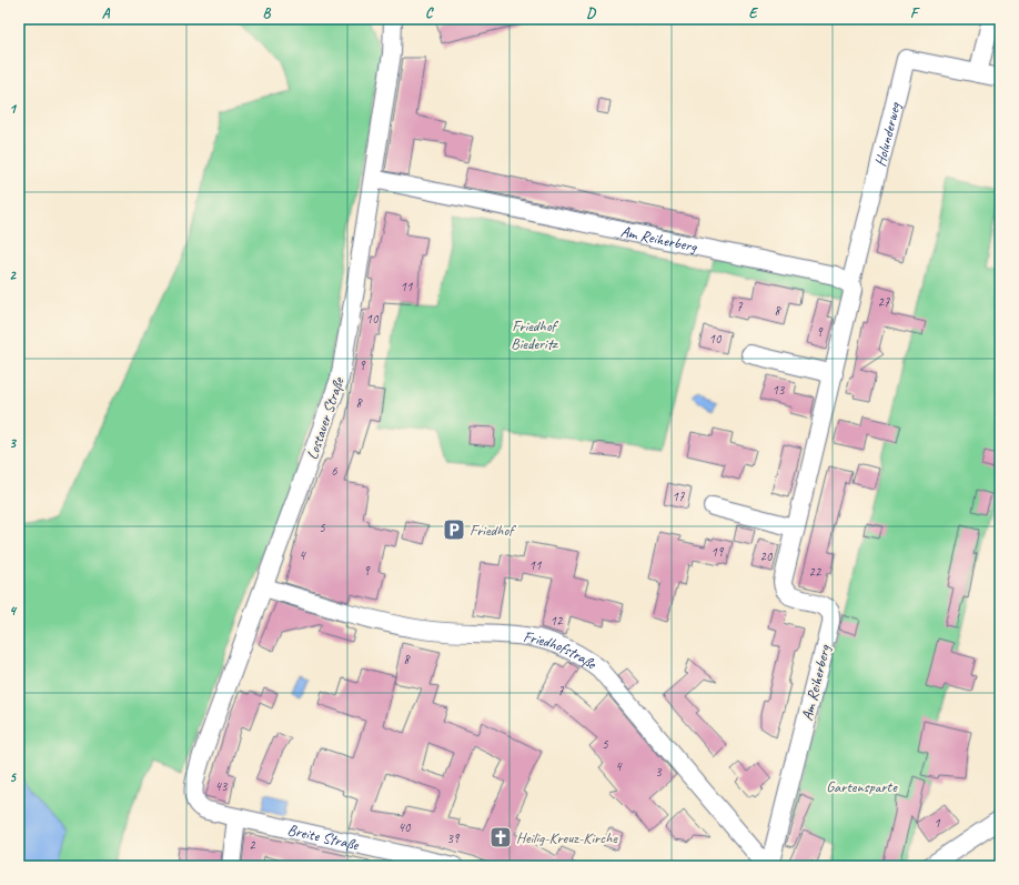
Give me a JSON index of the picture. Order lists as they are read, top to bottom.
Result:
{
  "streets": {
    "street": [
      "Holunderweg",
      "Am Reiherberg",
      "Lostauer Straße",
      "Friedhofstraße",
      "Breite Straße"
    ]
  },
  "crossings": [
    ["Holunderweg", "Am Reiherberg"],
    ["Am Reiherberg", "Lostauer Straße"],
    ["Am Reiherberg", "Friedhofstraße"],
    ["Lostauer Straße", "Friedhofstraße"],
    ["Lostauer Straße", "Breite Straße"]
  ],
  "parks": ["Friedhof Biederitz", "Gartensparte"],
  "places": {
    "parking": ["Friedhof"],
    "church": ["Heilig-Kreuz-Kirche"]
  },
  "house_numbers": [
    "11",
    "27",
    "7",
    "8",
    "10",
    "9",
    "10",
    "9",
    "13",
    "8",
    "6",
    "17",
    "5",
    "19",
    "4",
    "20",
    "11",
    "9",
    "22",
    "12",
    "8",
    "7",
    "5",
    "4",
    "3",
    "43",
    "1",
    "40",
    "39",
    "2"
  ],
  "grid": {
    "columns": [
      "A",
      "B",
      "C",
      "D",
      "E",
      "F"
    ],
    "rows": [
      "1",
      "2",
      "3",
      "4",
      "5"
    ]
  }
}
